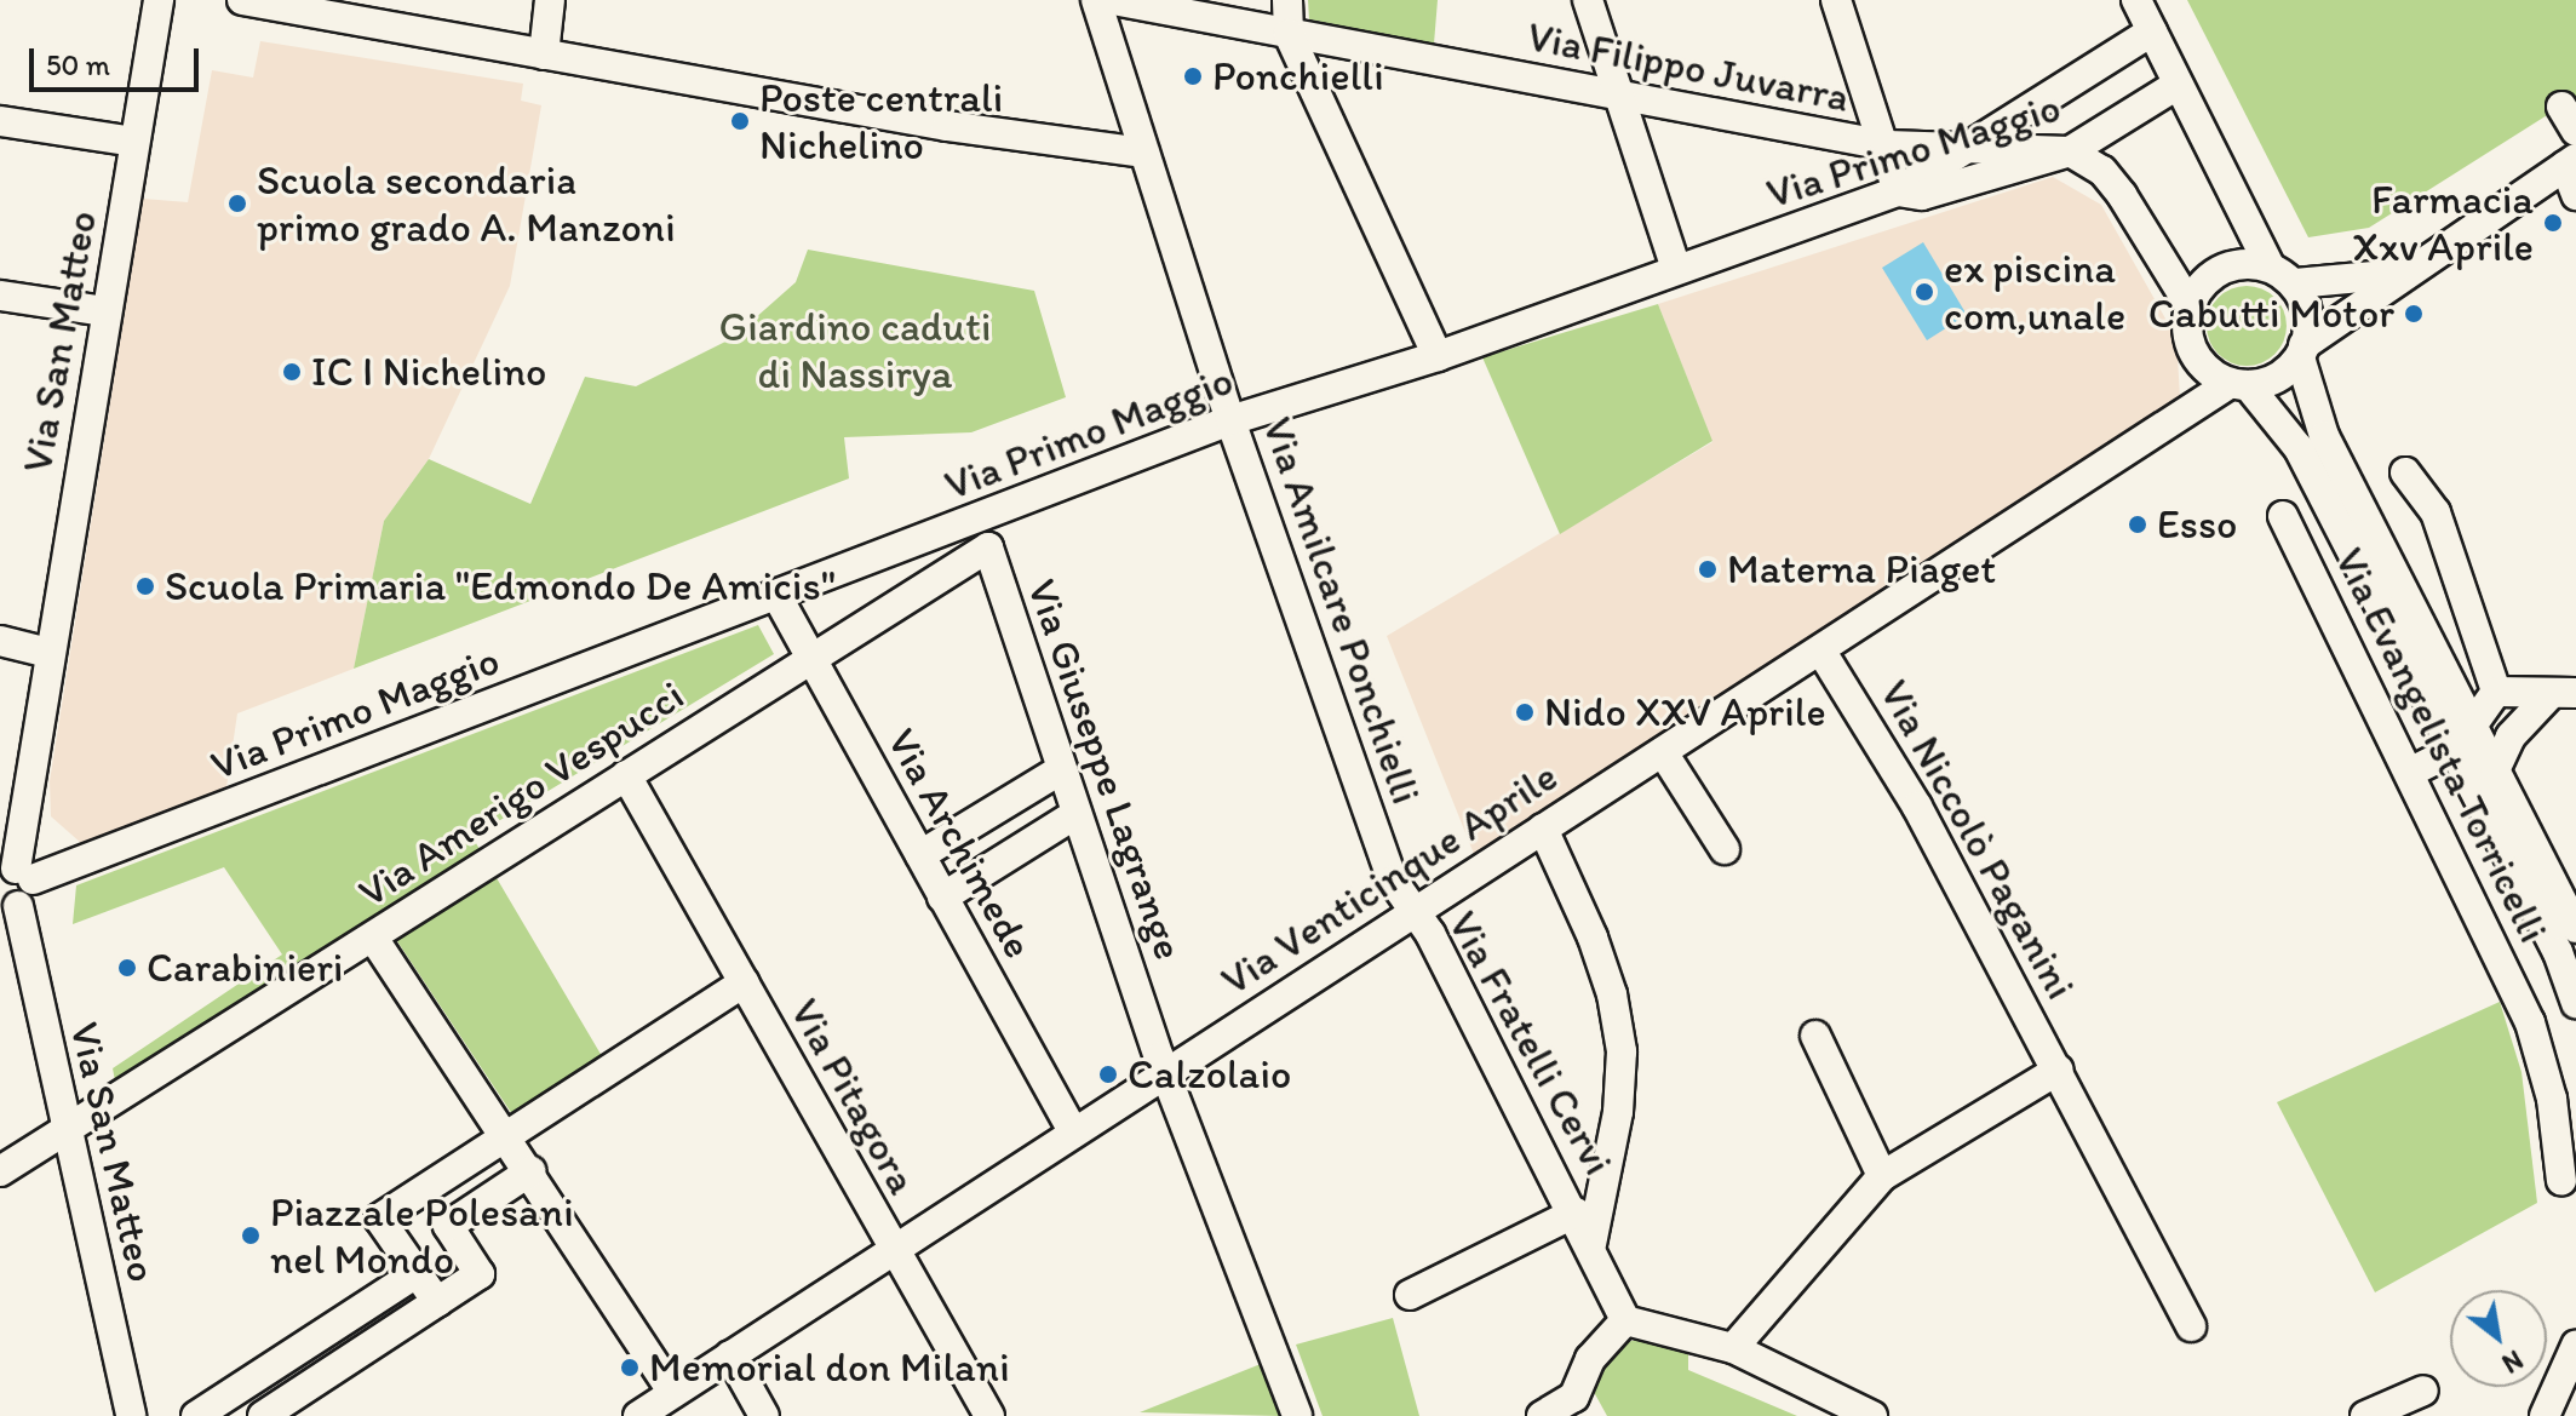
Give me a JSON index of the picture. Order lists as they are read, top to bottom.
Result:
{
  "streets": {
    "street": [
      "Via Filippo Juvarra",
      "Via Primo Maggio",
      "Via San Matteo",
      "Via Amilcare Ponchielli",
      "Via Evangelista Torricelli",
      "Via Giuseppe Lagrange",
      "Via Amerigo Vespucci",
      "Via Niccolò Paganini",
      "Via Archimede",
      "Via Venticinque Aprile",
      "Via Fratelli Cervi",
      "Via Pitagora"
    ]
  },
  "crossings": [
    ["Via Filippo Juvarra", "Via Primo Maggio"],
    ["Via Primo Maggio", "Via San Matteo"],
    ["Via Primo Maggio", "Via Amilcare Ponchielli"],
    ["Via Primo Maggio", "Via Archimede"],
    ["Via San Matteo", "Via Amerigo Vespucci"],
    ["Via Amilcare Ponchielli", "Via Venticinque Aprile"],
    ["Via Amilcare Ponchielli", "Via Fratelli Cervi"],
    ["Via Evangelista Torricelli", "Via Venticinque Aprile"],
    ["Via Giuseppe Lagrange", "Via Amerigo Vespucci"],
    ["Via Giuseppe Lagrange", "Via Venticinque Aprile"],
    ["Via Amerigo Vespucci", "Via Archimede"],
    ["Via Amerigo Vespucci", "Via Pitagora"],
    ["Via Niccolò Paganini", "Via Venticinque Aprile"],
    ["Via Archimede", "Via Venticinque Aprile"],
    ["Via Venticinque Aprile", "Via Fratelli Cervi"],
    ["Via Venticinque Aprile", "Via Pitagora"]
  ],
  "parks": ["Giardino caduti di Nassirya"],
  "places": [
    "Ponchielli",
    "Poste centrali Nichelino",
    "Scuola secondaria primo grado A. Manzoni",
    "Farmacia Xxv Aprile",
    "ex piscina com,unale",
    "Cabutti Motor",
    "IC I Nichelino",
    "Esso",
    "Materna Piaget",
    "Scuola Primaria \"Edmondo De Amicis\"",
    "Nido XXV Aprile",
    "Carabinieri",
    "Calzolaio",
    "Piazzale Polesani nel Mondo",
    "Memorial don Milani"
  ],
  "scale_bar": "50 m",
  "north": "bottom right"
}
